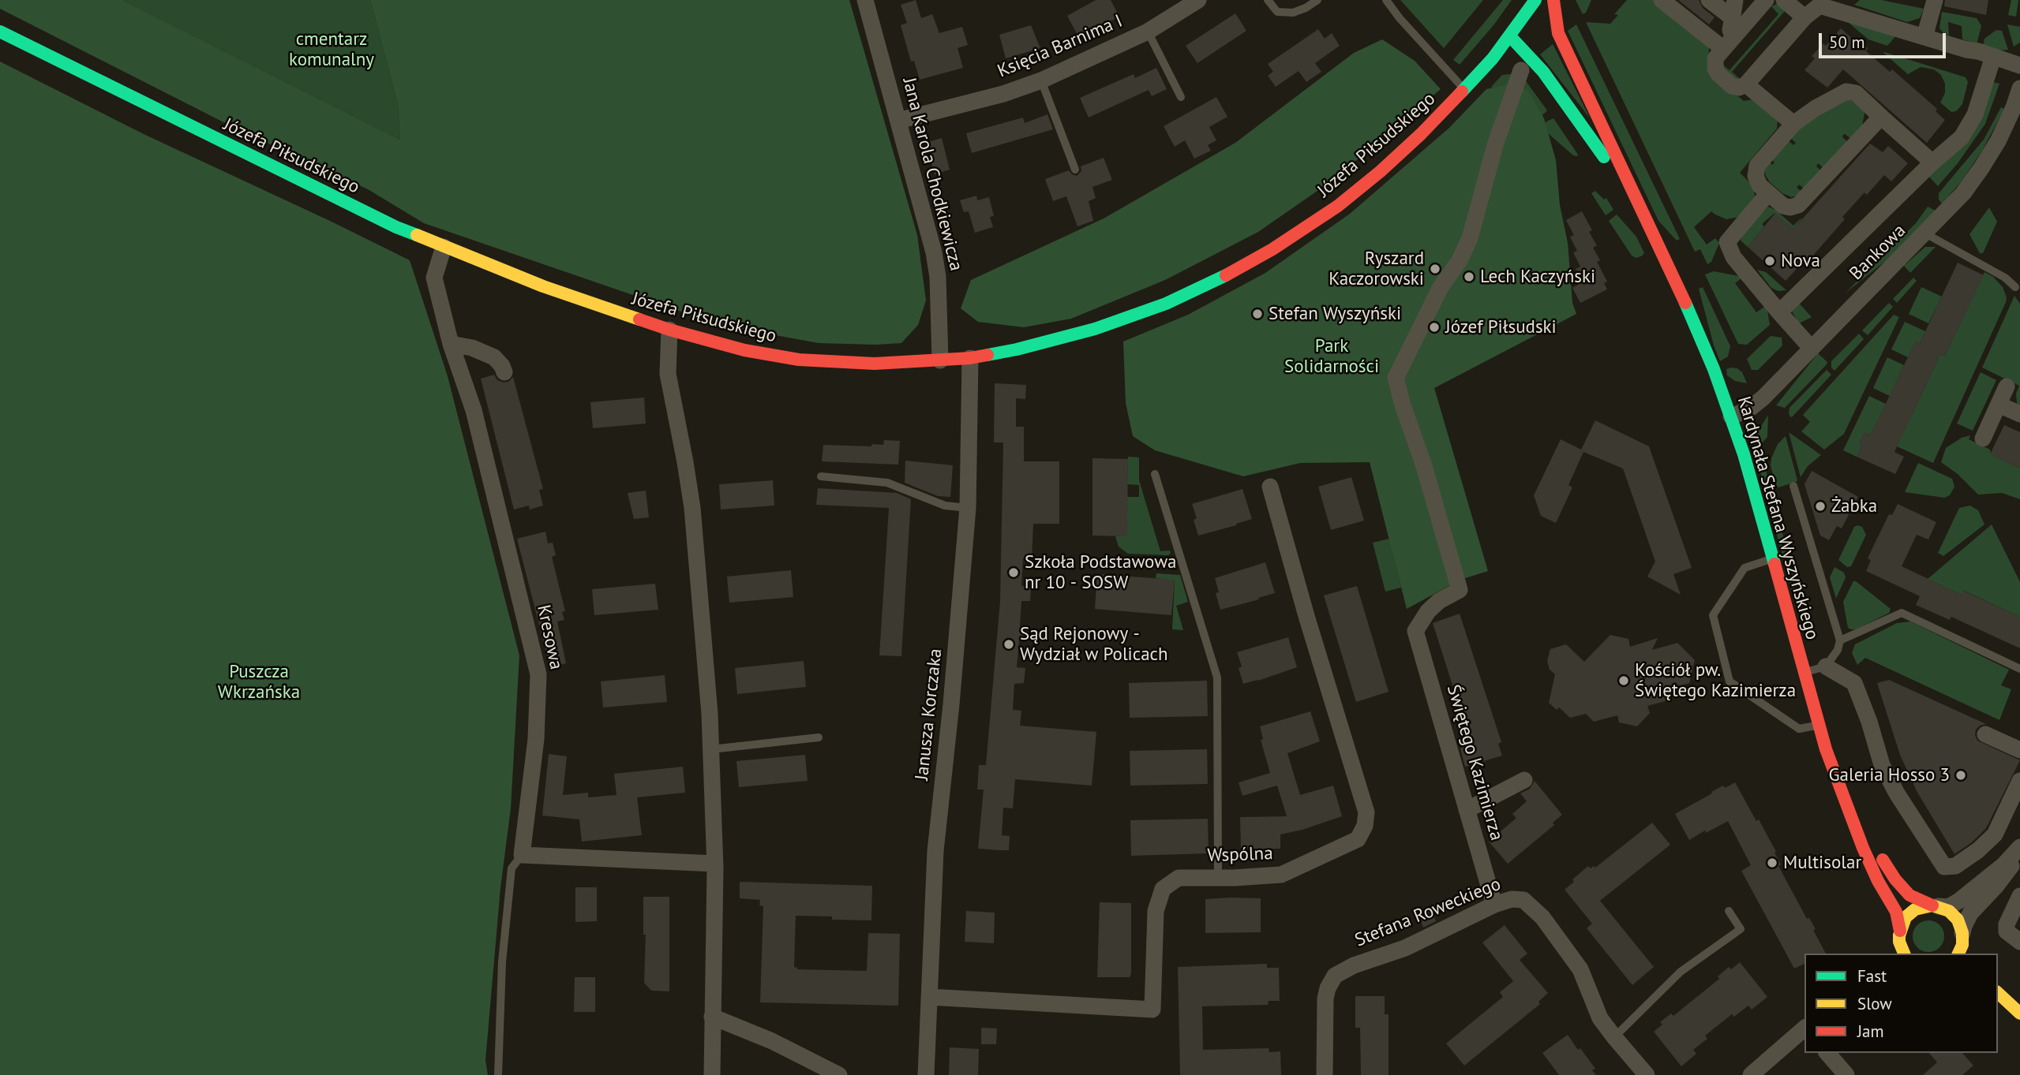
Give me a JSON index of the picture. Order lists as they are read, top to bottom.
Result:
{
  "streets": {
    "street": [
      "Księcia Barnima I",
      "Józefa Piłsudskiego",
      "Jana Karola Chodkiewicza",
      "Bankowa",
      "Kardynała Stefana Wyszyńskiego",
      "Kresowa",
      "Janusza Korczaka",
      "Świętego Kazimierza",
      "Wspólna",
      "Stefana Roweckiego"
    ]
  },
  "crossings": [
    ["Księcia Barnima I", "Jana Karola Chodkiewicza"],
    ["Józefa Piłsudskiego", "Jana Karola Chodkiewicza"],
    ["Józefa Piłsudskiego", "Kardynała Stefana Wyszyńskiego"],
    ["Józefa Piłsudskiego", "Kresowa"],
    ["Józefa Piłsudskiego", "Janusza Korczaka"],
    ["Bankowa", "Kardynała Stefana Wyszyńskiego"],
    ["Janusza Korczaka", "Wspólna"],
    ["Świętego Kazimierza", "Stefana Roweckiego"]
  ],
  "parks": ["cmentarz komunalny", "Park Solidarności", "Puszcza Wkrzańska"],
  "places": [
    "Nova",
    "Ryszard Kaczorowski",
    "Lech Kaczyński",
    "Stefan Wyszyński",
    "Józef Piłsudski",
    "Żabka",
    "Szkoła Podstawowa nr 10 - SOSW",
    "Sąd Rejonowy - Wydział w Policach",
    "Kościół pw. Świętego Kazimierza",
    "Galeria Hosso 3",
    "Multisolar"
  ],
  "legend": ["Fast", "Slow", "Jam"],
  "scale_bar": "50 m"
}
